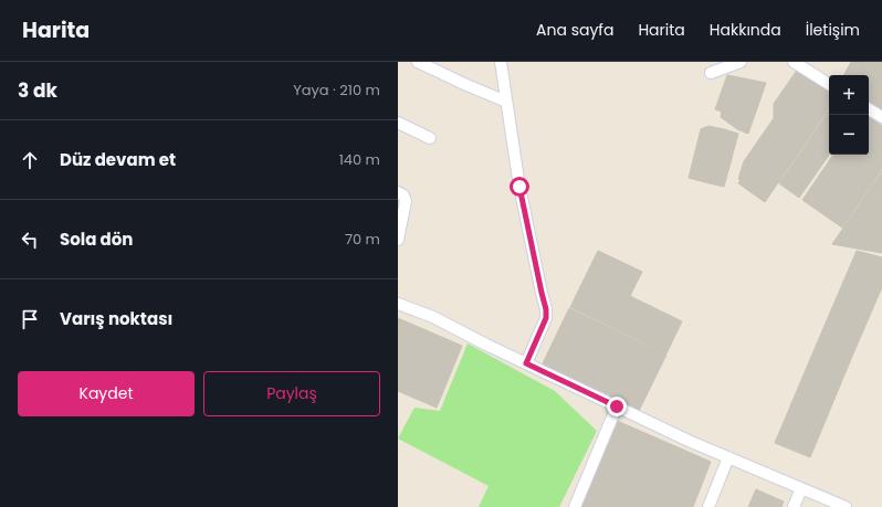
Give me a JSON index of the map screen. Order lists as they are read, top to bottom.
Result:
{
  "page": {
    "header": "Harita",
    "nav": [
      "Ana sayfa",
      "Harita",
      "Hakkında",
      "İletişim"
    ],
    "heading": ["3 dk", "Yaya · 210 m"],
    "map_buttons": ["+", "−"],
    "list": [
      ["Düz devam et", "140 m"],
      ["Sola dön", "70 m"],
      "Varış noktası"
    ],
    "buttons": ["Kaydet", "Paylaş"]
  }
}
